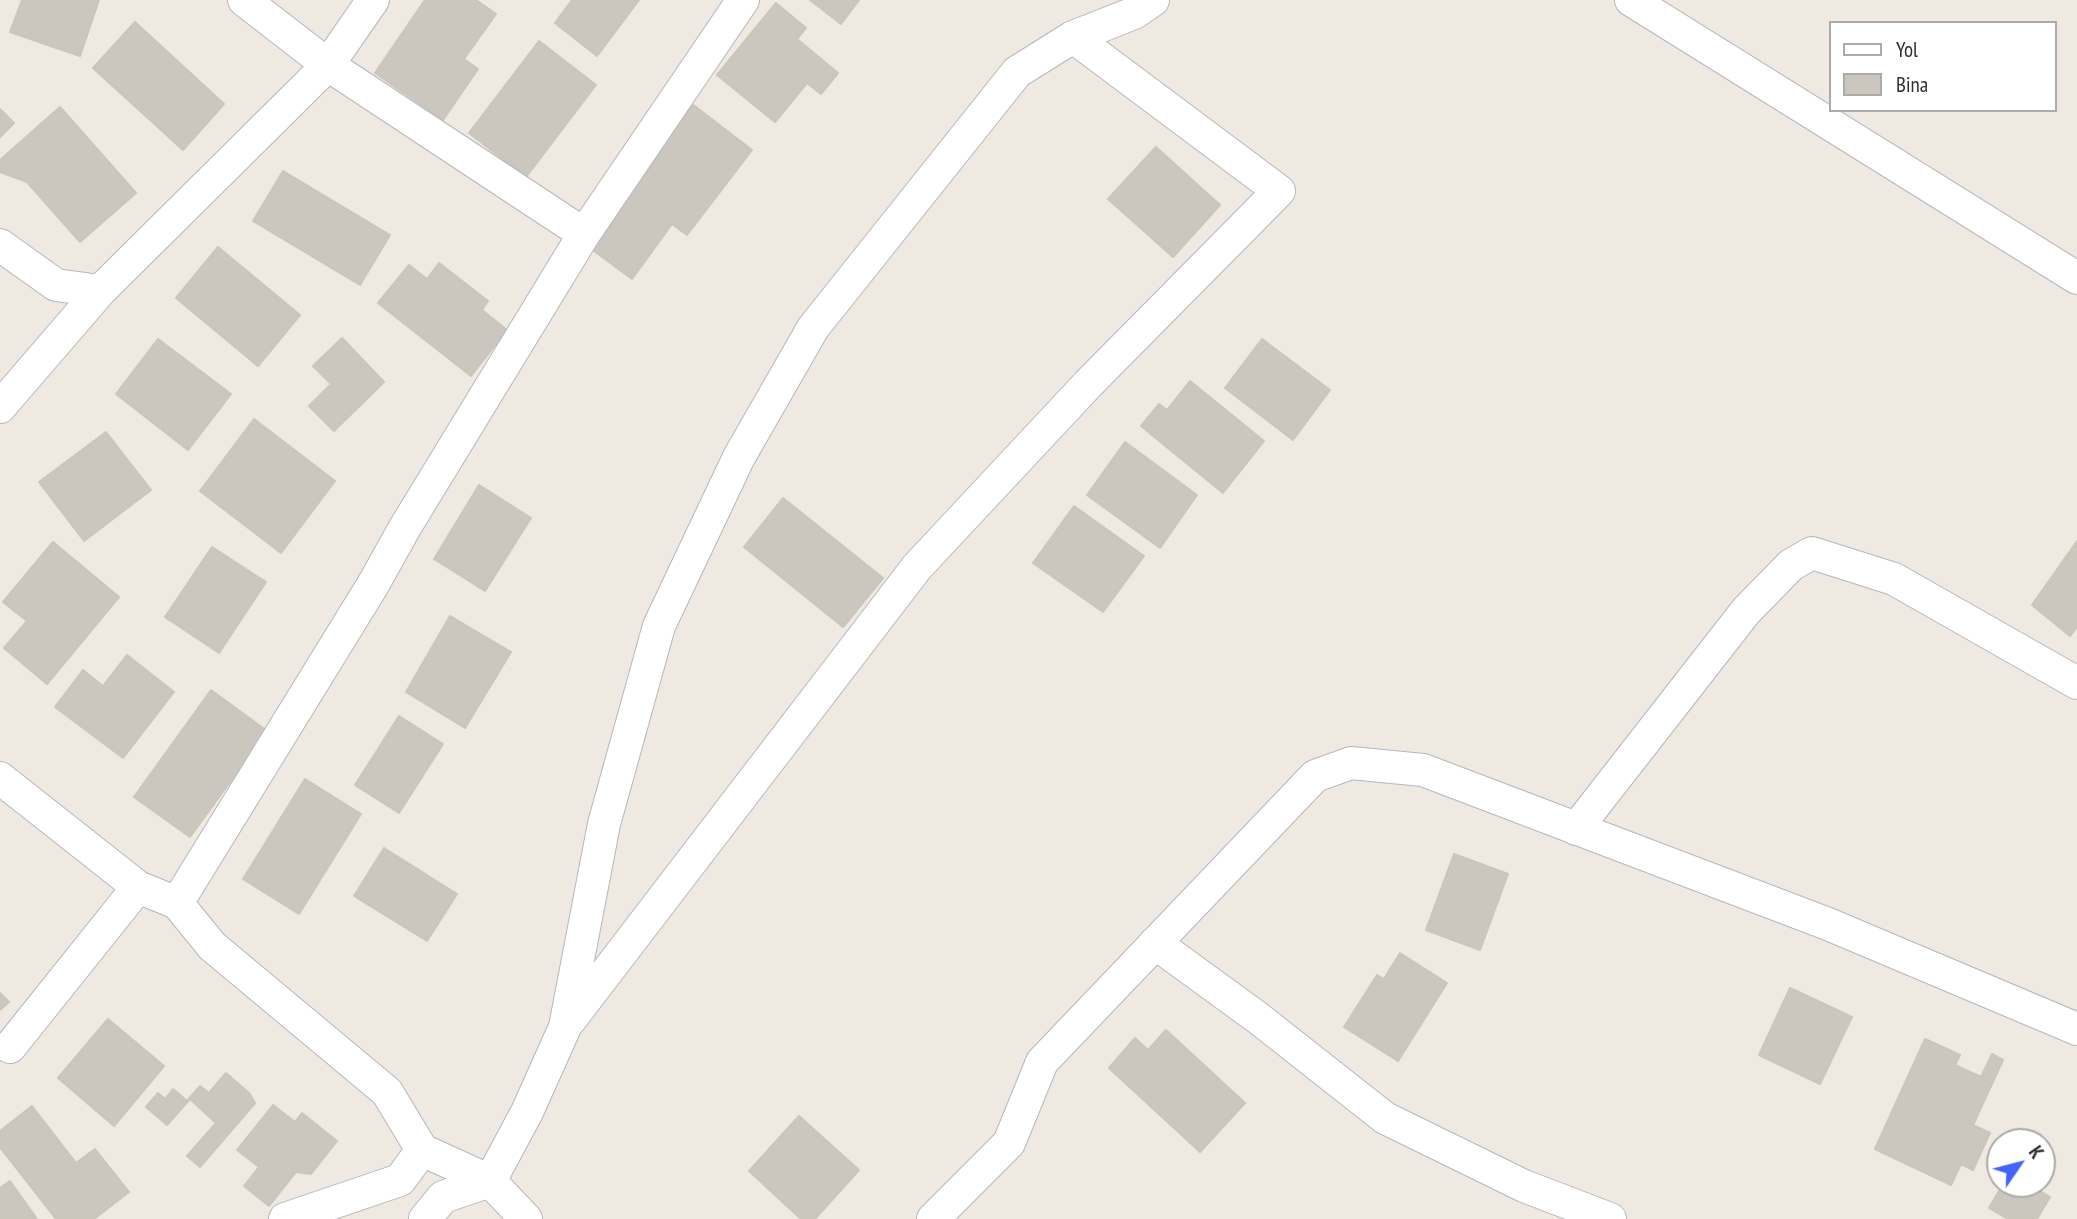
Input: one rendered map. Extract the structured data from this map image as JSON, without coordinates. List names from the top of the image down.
{
  "legend": ["Yol", "Bina"],
  "north": "top right"
}
